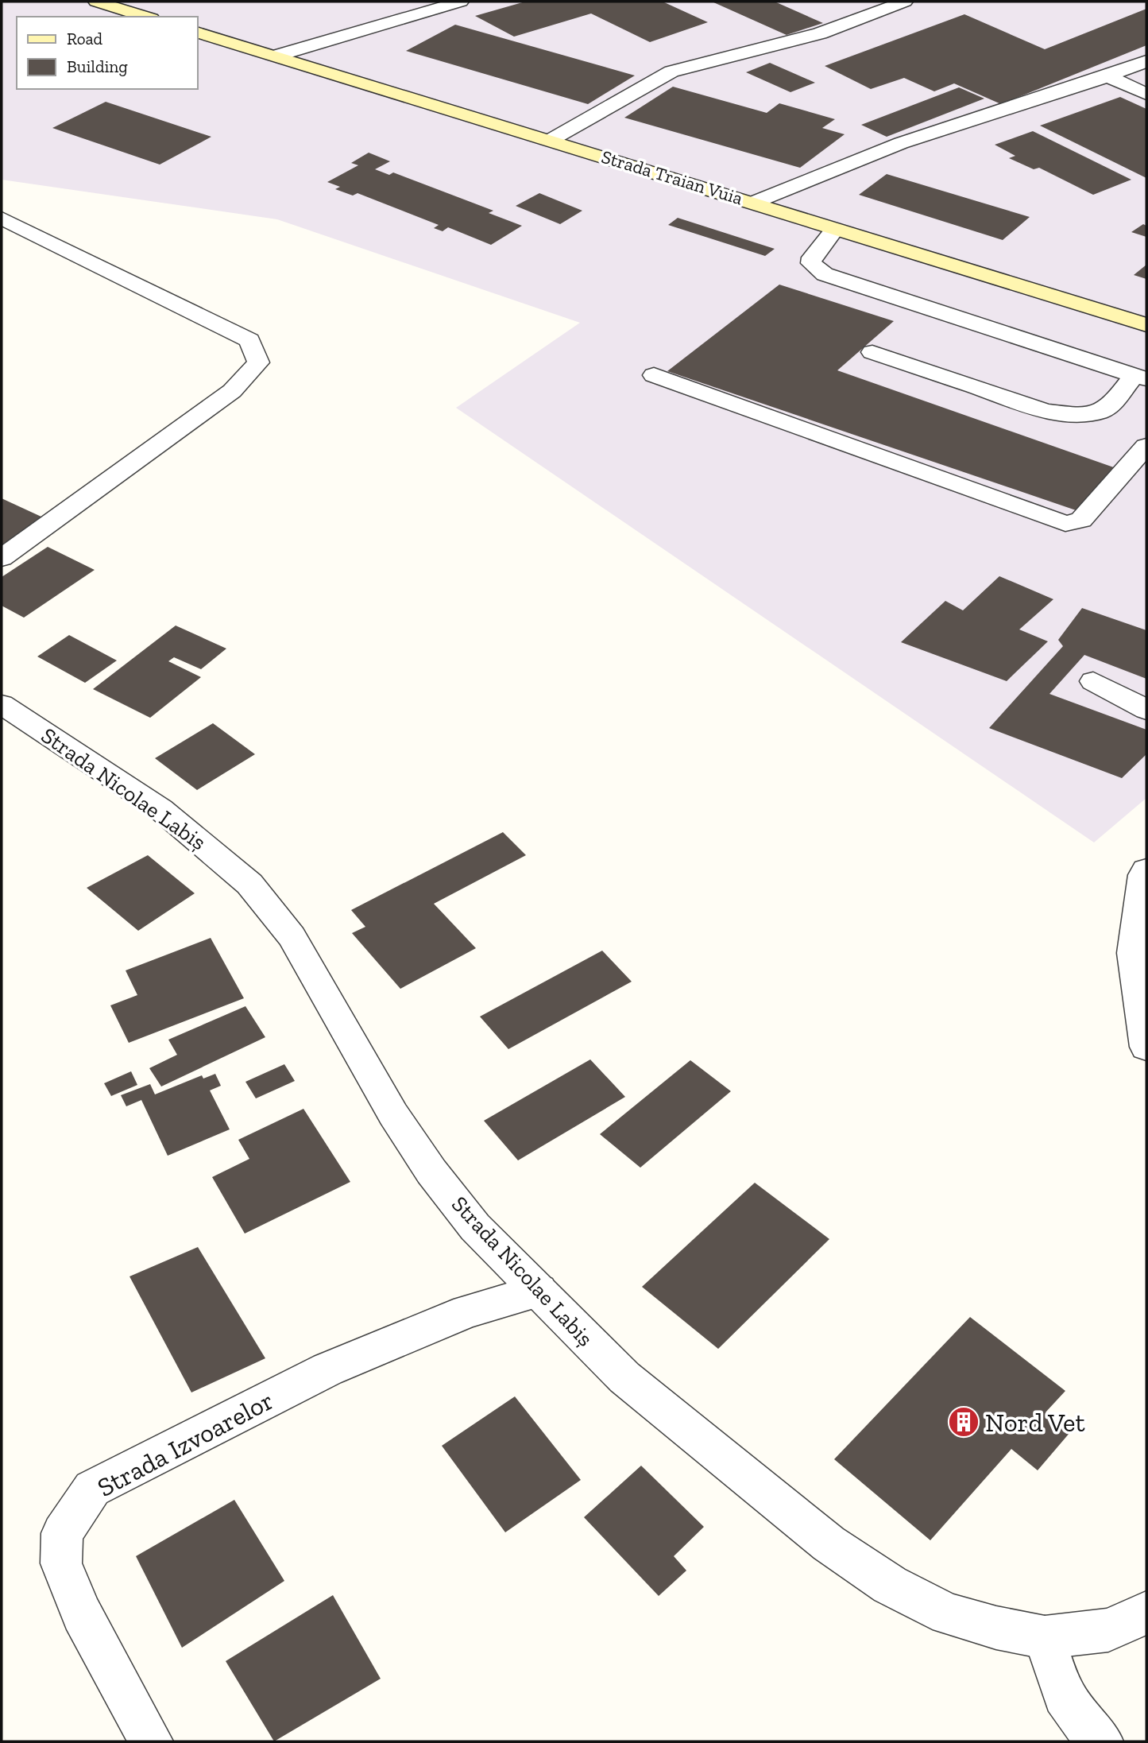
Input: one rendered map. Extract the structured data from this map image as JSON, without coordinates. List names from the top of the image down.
{
  "streets": {
    "main road": ["Strada Traian Vuia"],
    "street": ["Strada Nicolae Labiș", "Strada Izvoarelor"]
  },
  "crossings": [
    ["Strada Nicolae Labiș", "Strada Izvoarelor"]
  ],
  "places": {
    "building": ["Nord Vet"]
  },
  "legend": ["Road", "Building"]
}
